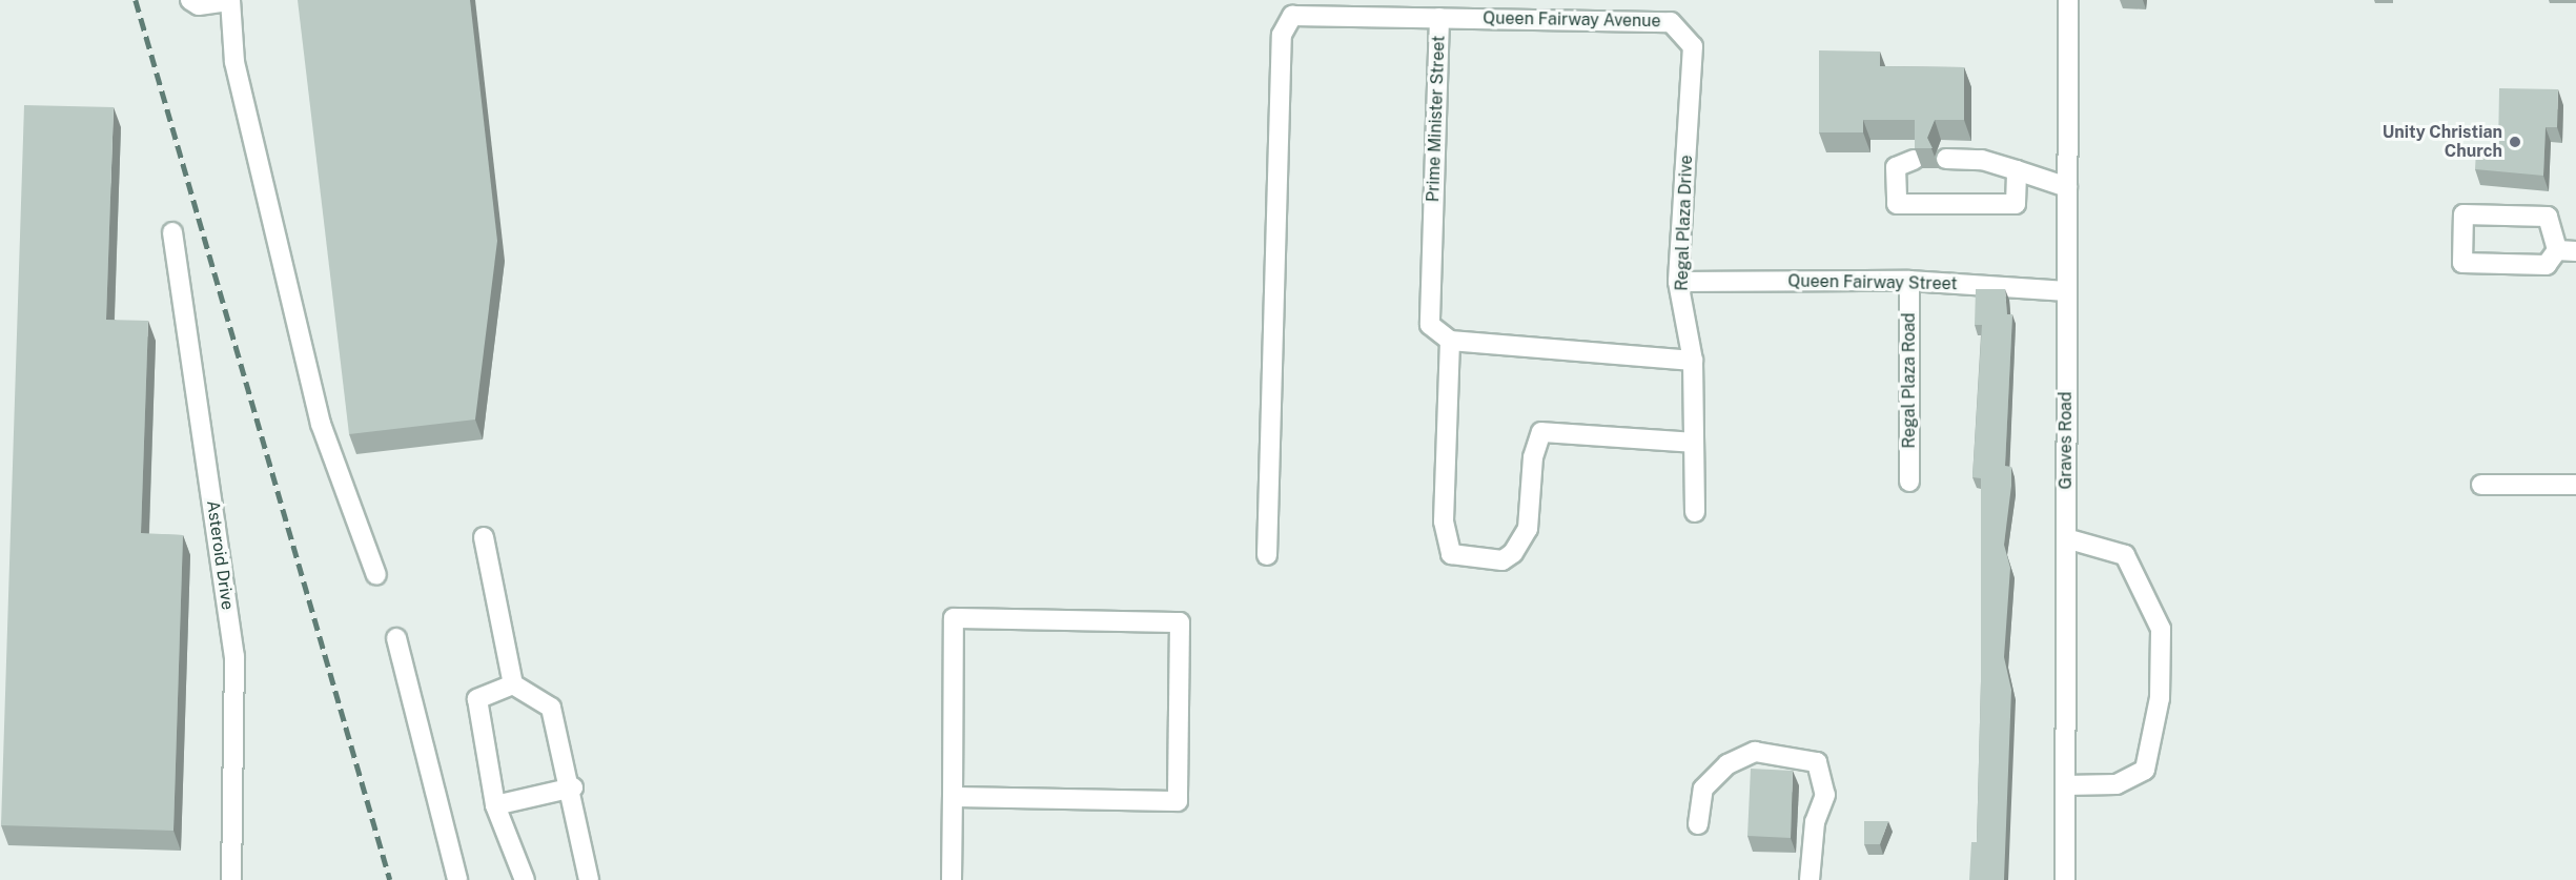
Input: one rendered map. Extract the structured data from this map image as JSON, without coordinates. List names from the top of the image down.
{
  "streets": {
    "street": [
      "Queen Fairway Avenue",
      "Prime Minister Street",
      "Regal Plaza Drive",
      "Queen Fairway Street",
      "Regal Plaza Road",
      "Graves Road",
      "Asteroid Drive"
    ]
  },
  "crossings": [
    ["Queen Fairway Avenue", "Prime Minister Street"],
    ["Queen Fairway Avenue", "Regal Plaza Drive"],
    ["Regal Plaza Drive", "Queen Fairway Street"],
    ["Queen Fairway Street", "Regal Plaza Road"],
    ["Queen Fairway Street", "Graves Road"]
  ],
  "places": ["Unity Christian Church"]
}
